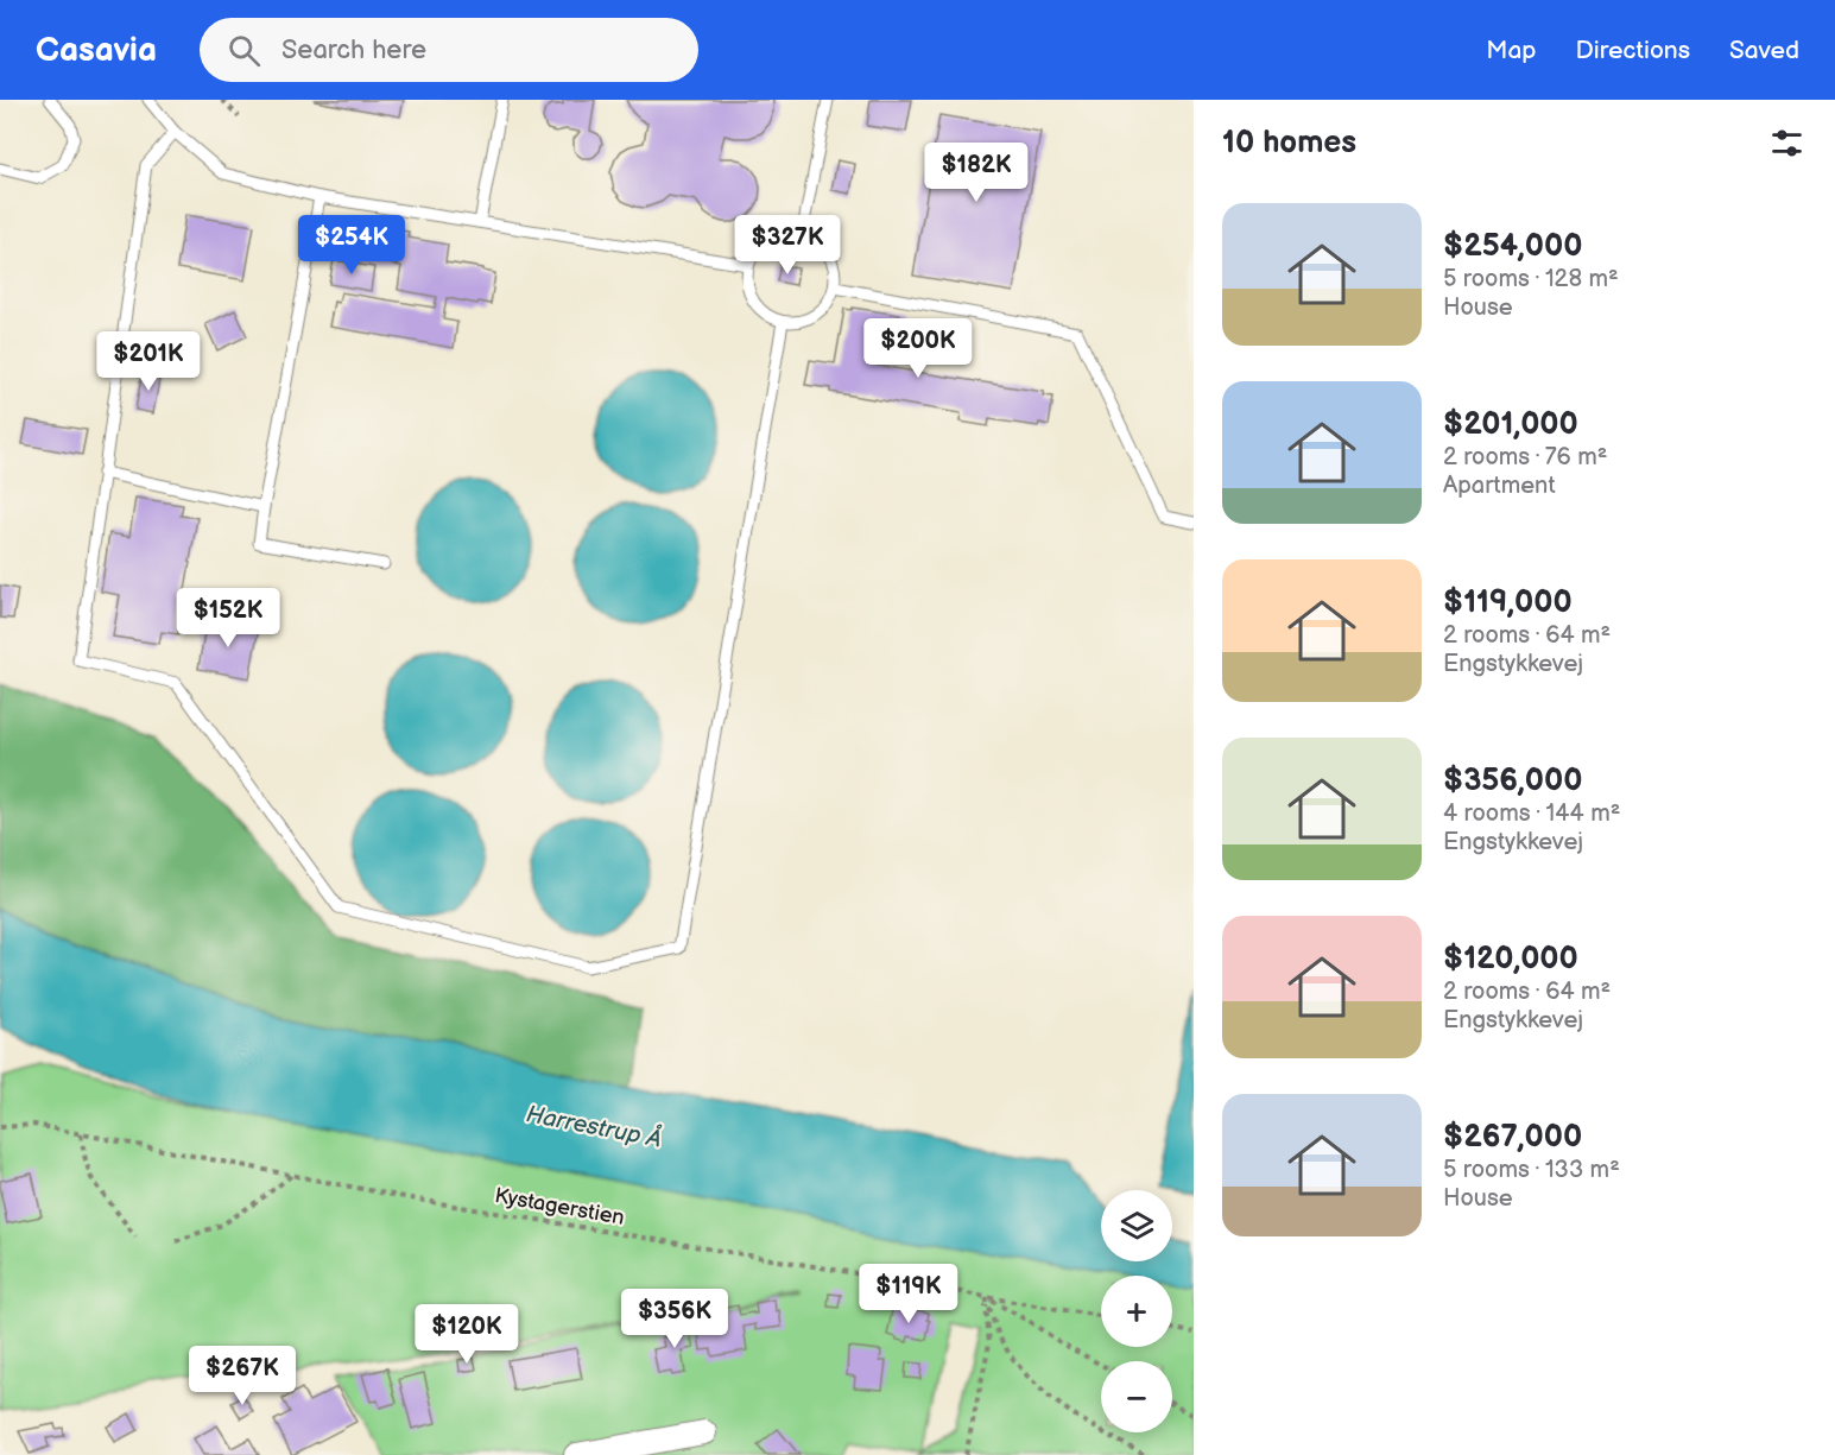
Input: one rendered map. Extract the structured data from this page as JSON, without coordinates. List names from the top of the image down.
{
  "streets": {
    "path": ["Kystagerstien"]
  },
  "water": ["Harrestrup Å"],
  "page": {
    "header": "Casavia",
    "search": "Search here",
    "nav": ["Map", "Directions", "Saved"],
    "heading": "10 homes",
    "price": [
      "$182K",
      "$254K",
      "$327K",
      "$200K",
      "$201K",
      "$152K",
      "$119K",
      "$356K",
      "$120K",
      "$267K"
    ],
    "list": [
      {
        "name": "$254,000",
        "note": "5 rooms · 128 m² · House"
      },
      {
        "name": "$201,000",
        "note": "2 rooms · 76 m² · Apartment"
      },
      {
        "name": "$119,000",
        "note": "2 rooms · 64 m² · Engstykkevej"
      },
      {
        "name": "$356,000",
        "note": "4 rooms · 144 m² · Engstykkevej"
      },
      {
        "name": "$120,000",
        "note": "2 rooms · 64 m² · Engstykkevej"
      },
      {
        "name": "$267,000",
        "note": "5 rooms · 133 m² · House"
      }
    ],
    "map_buttons": ["+", "−"]
  }
}
